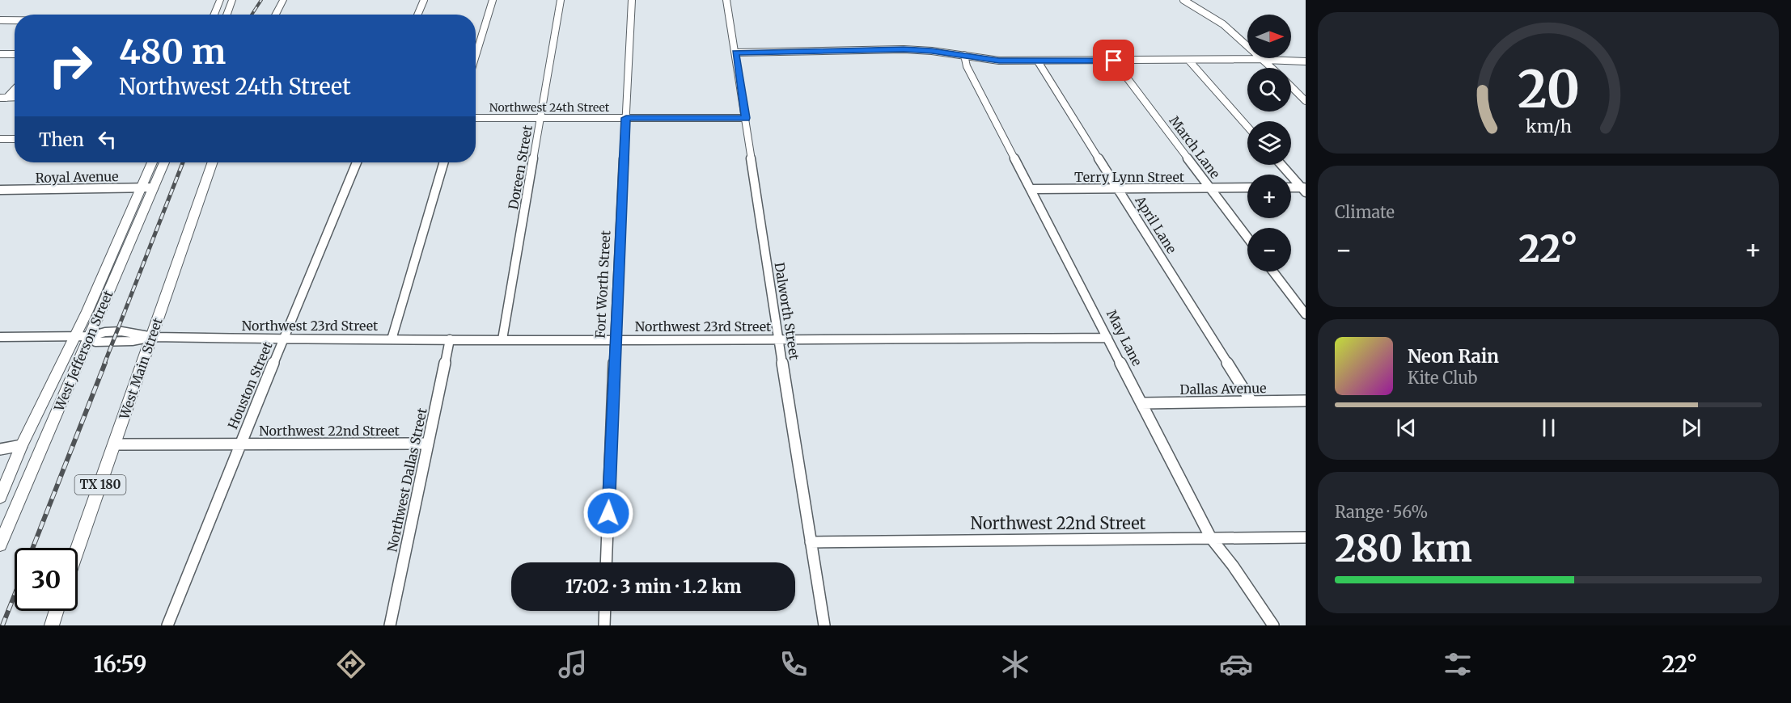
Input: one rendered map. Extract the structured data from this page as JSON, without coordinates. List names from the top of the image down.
{
  "streets": {
    "main road": ["West Jefferson Street", "West Main Street", "TX 180"],
    "street": [
      "Northwest 24th Street",
      "March Lane",
      "Doreen Street",
      "Royal Avenue",
      "Terry Lynn Street",
      "April Lane",
      "Fort Worth Street",
      "Dalworth Street",
      "Northwest 23rd Street",
      "May Lane",
      "Houston Street",
      "Dallas Avenue",
      "Northwest 22nd Street",
      "Northwest Dallas Street"
    ]
  },
  "crossings": [
    ["Northwest 24th Street", "Doreen Street"],
    ["Northwest 24th Street", "Fort Worth Street"],
    ["Northwest 24th Street", "Dalworth Street"],
    ["March Lane", "Terry Lynn Street"],
    ["Doreen Street", "Northwest 23rd Street"],
    ["Royal Avenue", "West Jefferson Street"],
    ["Terry Lynn Street", "April Lane"],
    ["Terry Lynn Street", "May Lane"],
    ["April Lane", "Dallas Avenue"],
    ["Fort Worth Street", "Northwest 23rd Street"],
    ["Dalworth Street", "Northwest 23rd Street"],
    ["Dalworth Street", "Northwest 22nd Street"],
    ["Northwest 23rd Street", "May Lane"],
    ["Northwest 23rd Street", "West Jefferson Street"],
    ["Northwest 23rd Street", "West Main Street"],
    ["Northwest 23rd Street", "Houston Street"],
    ["Northwest 23rd Street", "Northwest Dallas Street"],
    ["May Lane", "Dallas Avenue"],
    ["May Lane", "Northwest 22nd Street"],
    ["West Main Street", "Northwest 22nd Street"],
    ["Houston Street", "Northwest 22nd Street"],
    ["Northwest 22nd Street", "Northwest Dallas Street"]
  ],
  "north": "right",
  "page": {
    "map_buttons": ["+", "−"],
    "turn": ["480 m", "Northwest 24th Street"],
    "then": "Then",
    "tile": [
      "Climate",
      ["Range · 56%", "280 km"]
    ],
    "heat": ["−", "22°", "+"],
    "song": ["Neon Rain", "Kite Club"],
    "limit": "30",
    "trip": "17:02 · 3 min · 1.2 km",
    "tabs": ["16:59", "22°"],
    "gauge": ["20", "km/h"]
  }
}
